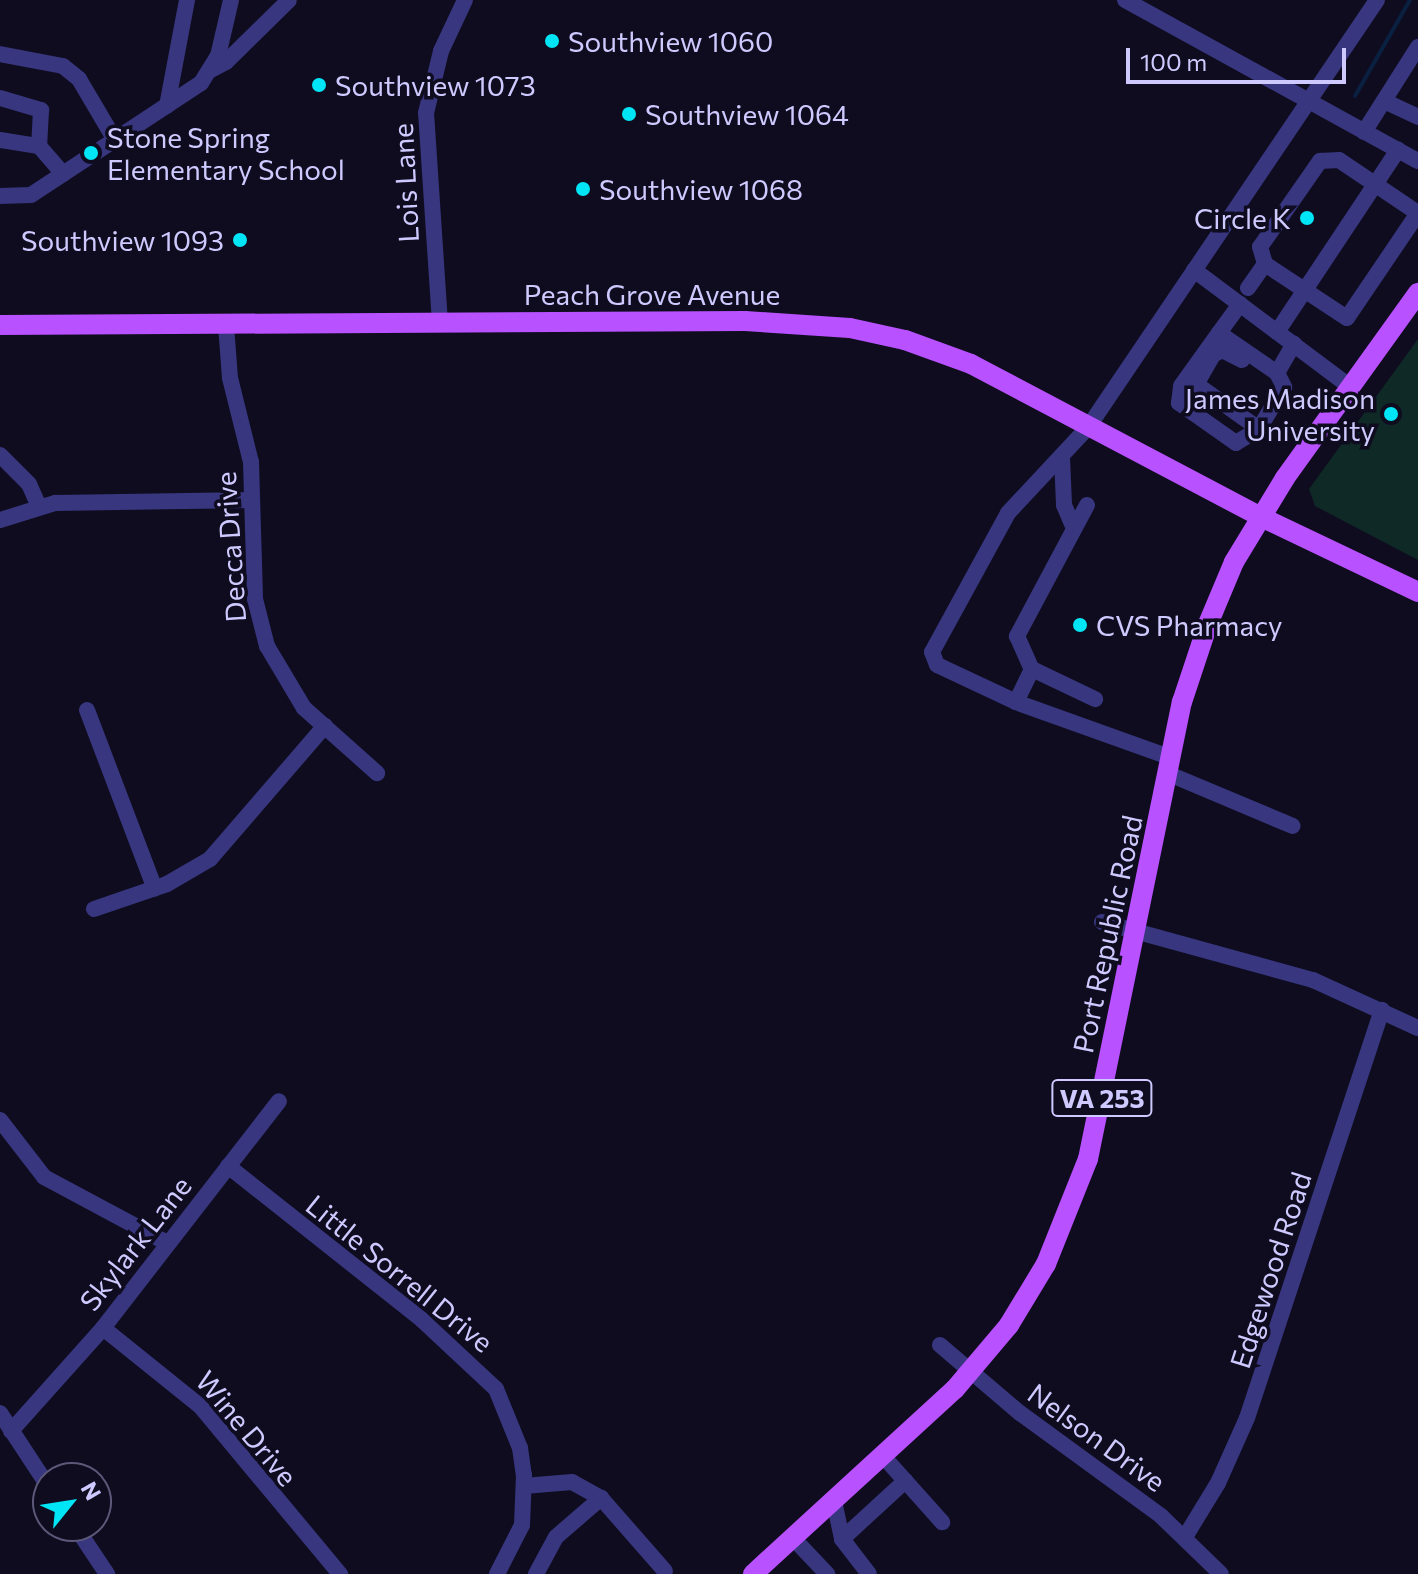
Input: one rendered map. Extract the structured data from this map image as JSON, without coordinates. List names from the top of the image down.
{
  "streets": {
    "main road": ["Peach Grove Avenue", "Port Republic Road", "VA 253"],
    "street": [
      "Lois Lane",
      "Decca Drive",
      "Skylark Lane",
      "Edgewood Road",
      "Little Sorrell Drive",
      "Wine Drive",
      "Nelson Drive"
    ]
  },
  "crossings": [
    ["Lois Lane", "Peach Grove Avenue"],
    ["Peach Grove Avenue", "Decca Drive"],
    ["Peach Grove Avenue", "Port Republic Road"],
    ["Port Republic Road", "Nelson Drive"],
    ["Skylark Lane", "Little Sorrell Drive"],
    ["Skylark Lane", "Wine Drive"],
    ["Edgewood Road", "Nelson Drive"]
  ],
  "places": [
    "Southview 1060",
    "Southview 1073",
    "Southview 1064",
    "Stone Spring Elementary School",
    "Southview 1068",
    "Circle K",
    "Southview 1093",
    "James Madison University",
    "CVS Pharmacy"
  ],
  "scale_bar": "100 m",
  "north": "top right"
}
